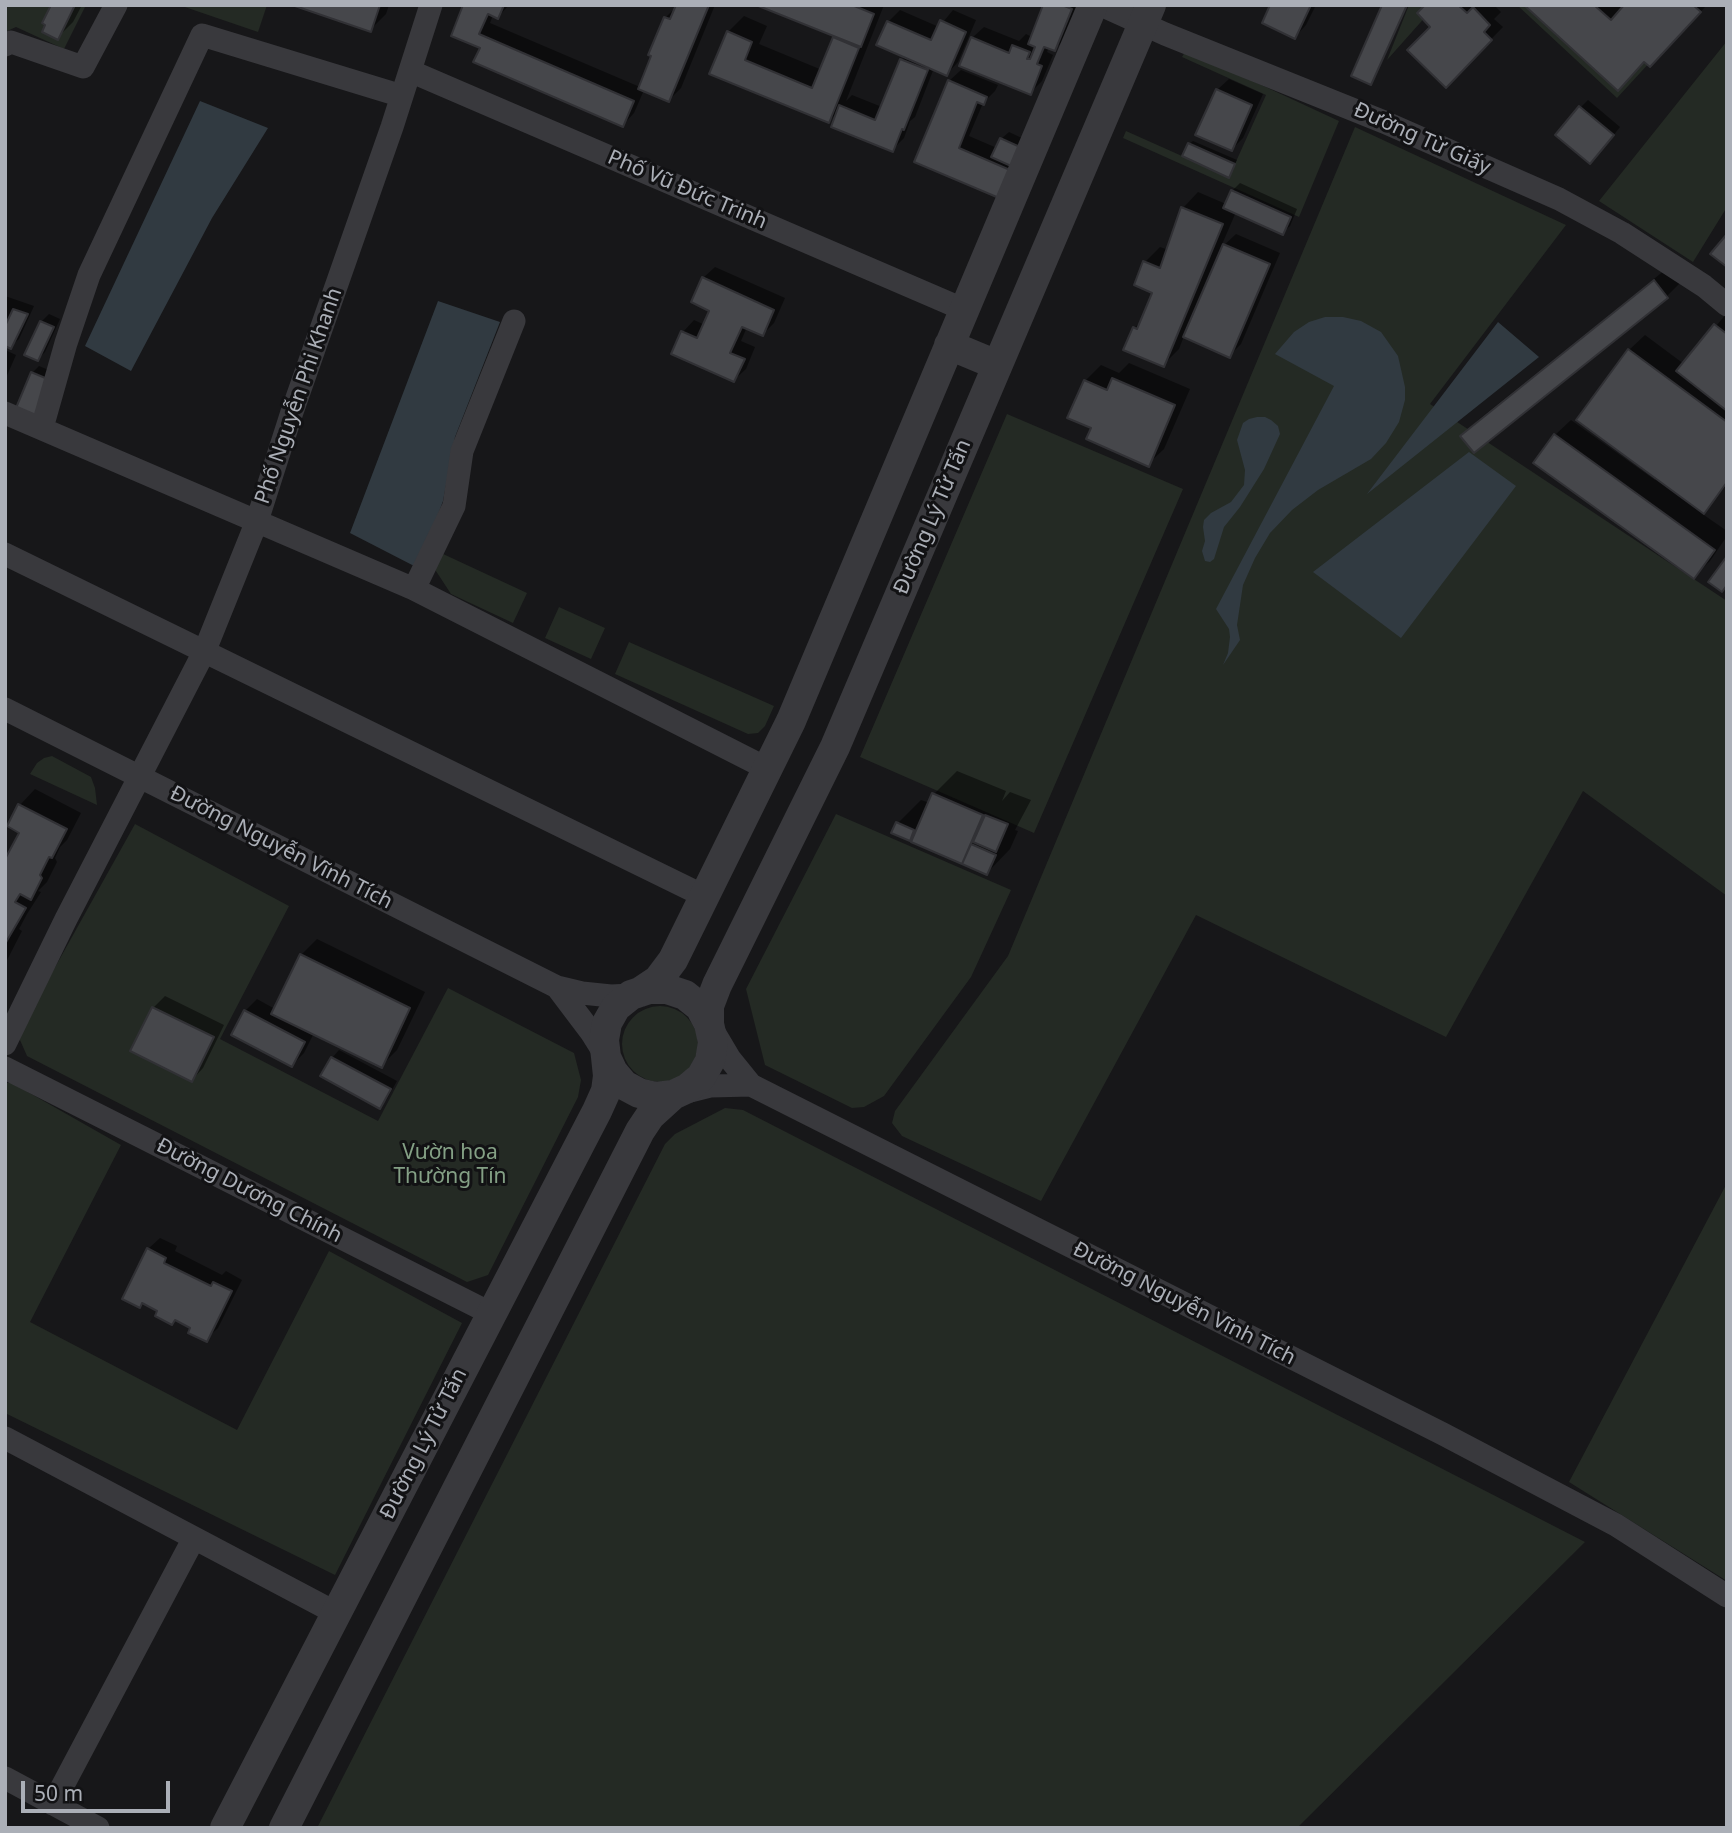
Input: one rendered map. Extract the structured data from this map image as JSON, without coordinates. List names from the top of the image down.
{
  "streets": {
    "street": [
      "Đường Từ Giấy",
      "Phố Vũ Đức Trinh",
      "Phố Nguyễn Phi Khanh",
      "Đường Lý Tử Tấn",
      "Đường Nguyễn Vĩnh Tích",
      "Đường Dương Chính"
    ]
  },
  "crossings": [
    ["Đường Từ Giấy", "Đường Lý Tử Tấn"],
    ["Phố Vũ Đức Trinh", "Phố Nguyễn Phi Khanh"],
    ["Phố Nguyễn Phi Khanh", "Đường Nguyễn Vĩnh Tích"],
    ["Đường Lý Tử Tấn", "Đường Dương Chính"]
  ],
  "parks": ["Vườn hoa Thường Tín"],
  "scale_bar": "50 m"
}
